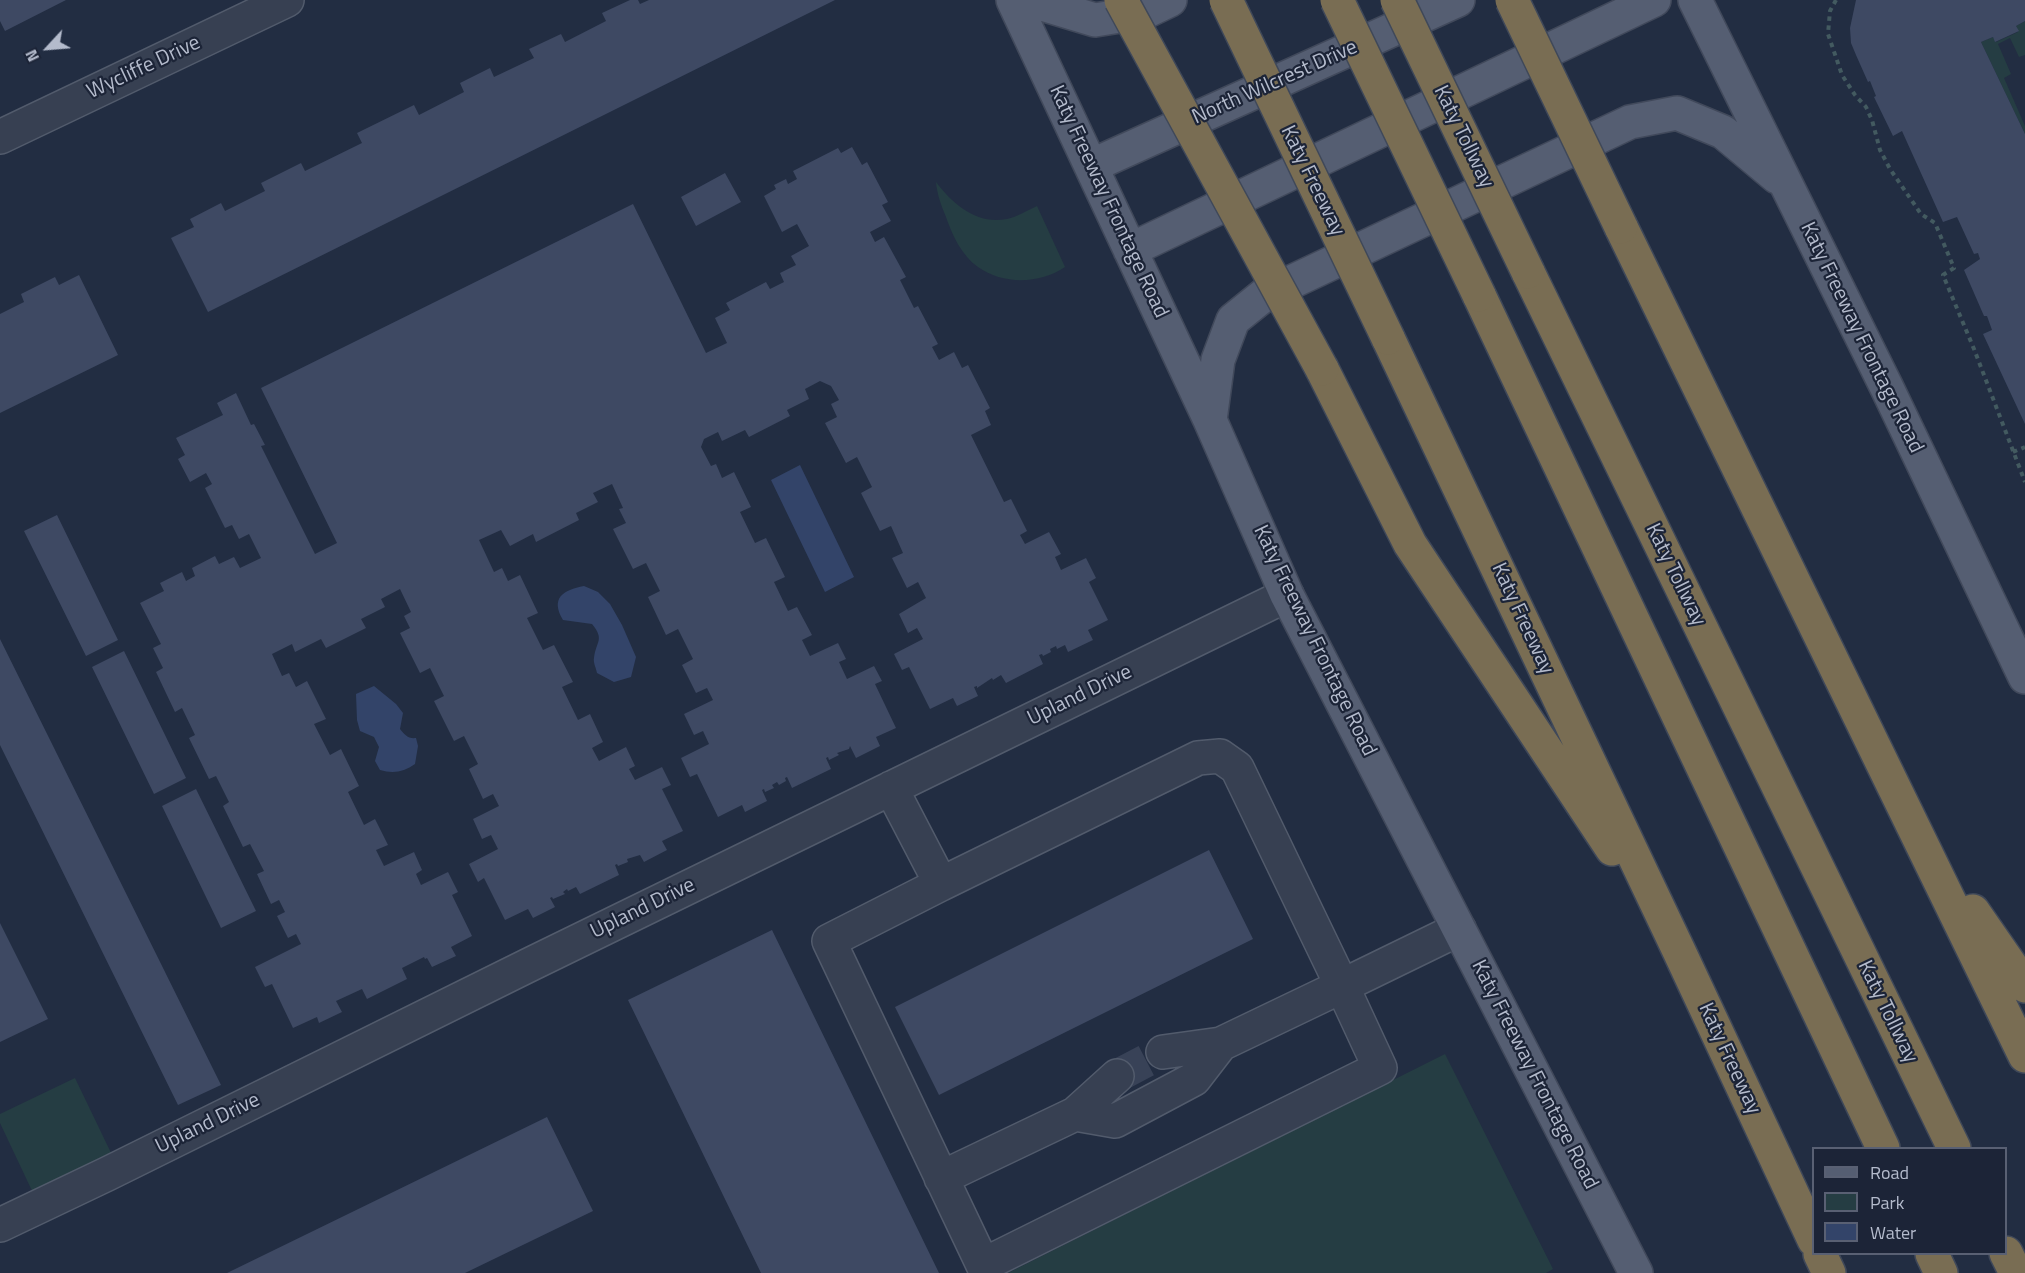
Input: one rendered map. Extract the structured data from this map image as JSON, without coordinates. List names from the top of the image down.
{
  "streets": {
    "highway": ["Katy Tollway", "Katy Freeway"],
    "main road": ["North Wilcrest Drive", "Katy Freeway Frontage Road"],
    "street": ["Wycliffe Drive", "Upland Drive"]
  },
  "crossings": [
    ["North Wilcrest Drive", "Katy Freeway Frontage Road"],
    ["Katy Freeway Frontage Road", "Upland Drive"]
  ],
  "legend": ["Road", "Park", "Water"],
  "north": "bottom left"
}
